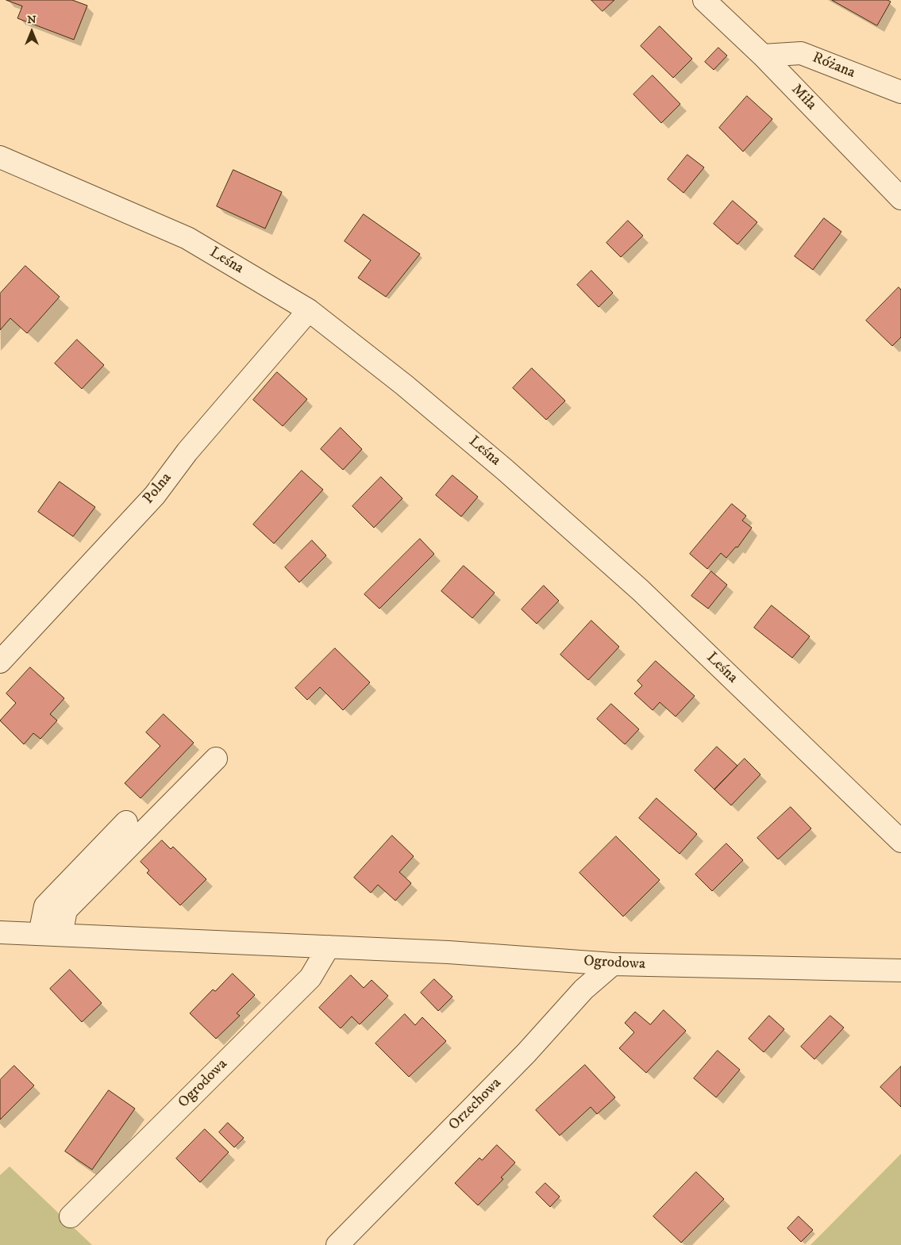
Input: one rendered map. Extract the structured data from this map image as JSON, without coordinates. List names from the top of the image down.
{
  "streets": {
    "street": [
      "Różana",
      "Miła",
      "Leśna",
      "Polna",
      "Ogrodowa",
      "Orzechowa"
    ]
  },
  "crossings": [
    ["Różana", "Miła"],
    ["Leśna", "Polna"],
    ["Ogrodowa", "Orzechowa"]
  ],
  "north": "top"
}
